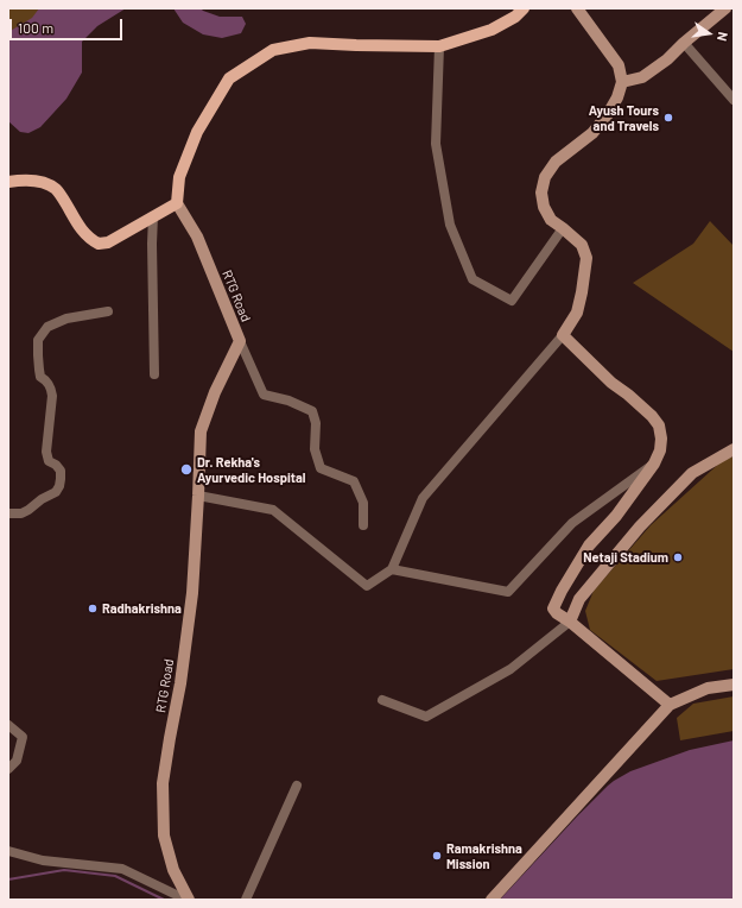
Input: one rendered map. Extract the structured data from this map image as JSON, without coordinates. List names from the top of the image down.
{
  "streets": {
    "street": ["RTG Road"]
  },
  "places": [
    "Ayush Tours and Travels",
    "Dr. Rekha's Ayurvedic Hospital",
    "Netaji Stadium",
    "Radhakrishna",
    "Ramakrishna Mission"
  ],
  "scale_bar": "100 m",
  "north": "right"
}
